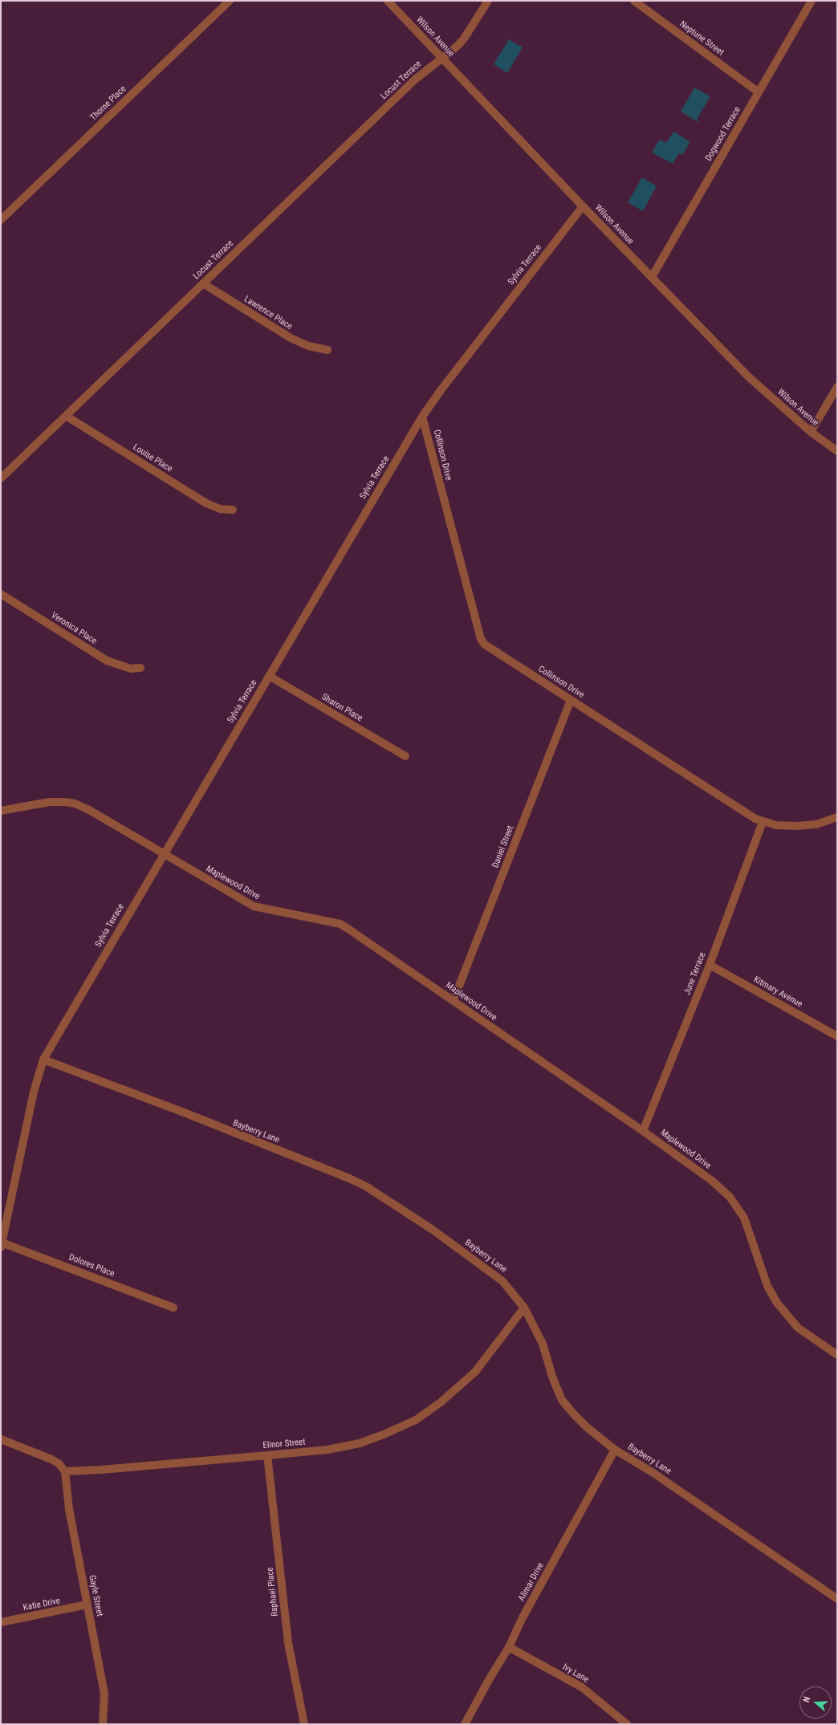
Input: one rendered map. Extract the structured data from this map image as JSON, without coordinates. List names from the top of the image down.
{
  "streets": {
    "street": [
      "Wilson Avenue",
      "Neptune Street",
      "Locust Terrace",
      "Thorne Place",
      "Dogwood Terrace",
      "Sylvia Terrace",
      "Lawrence Place",
      "Collinson Drive",
      "Louise Place",
      "Veronica Place",
      "Sharon Place",
      "Daniel Street",
      "Maplewood Drive",
      "June Terrace",
      "Kitmary Avenue",
      "Bayberry Lane",
      "Dolores Place",
      "Elinor Street",
      "Alimar Drive",
      "Raphael Place",
      "Gayle Street",
      "Katie Drive",
      "Ivy Lane"
    ]
  },
  "crossings": [
    ["Wilson Avenue", "Locust Terrace"],
    ["Wilson Avenue", "Dogwood Terrace"],
    ["Wilson Avenue", "Sylvia Terrace"],
    ["Neptune Street", "Dogwood Terrace"],
    ["Locust Terrace", "Lawrence Place"],
    ["Locust Terrace", "Louise Place"],
    ["Sylvia Terrace", "Collinson Drive"],
    ["Sylvia Terrace", "Sharon Place"],
    ["Sylvia Terrace", "Maplewood Drive"],
    ["Sylvia Terrace", "Bayberry Lane"],
    ["Sylvia Terrace", "Dolores Place"],
    ["Collinson Drive", "Daniel Street"],
    ["Collinson Drive", "June Terrace"],
    ["Daniel Street", "Maplewood Drive"],
    ["Maplewood Drive", "June Terrace"],
    ["June Terrace", "Kitmary Avenue"],
    ["Bayberry Lane", "Elinor Street"],
    ["Bayberry Lane", "Alimar Drive"],
    ["Elinor Street", "Raphael Place"],
    ["Elinor Street", "Gayle Street"],
    ["Alimar Drive", "Ivy Lane"],
    ["Gayle Street", "Katie Drive"]
  ],
  "north": "left"
}
